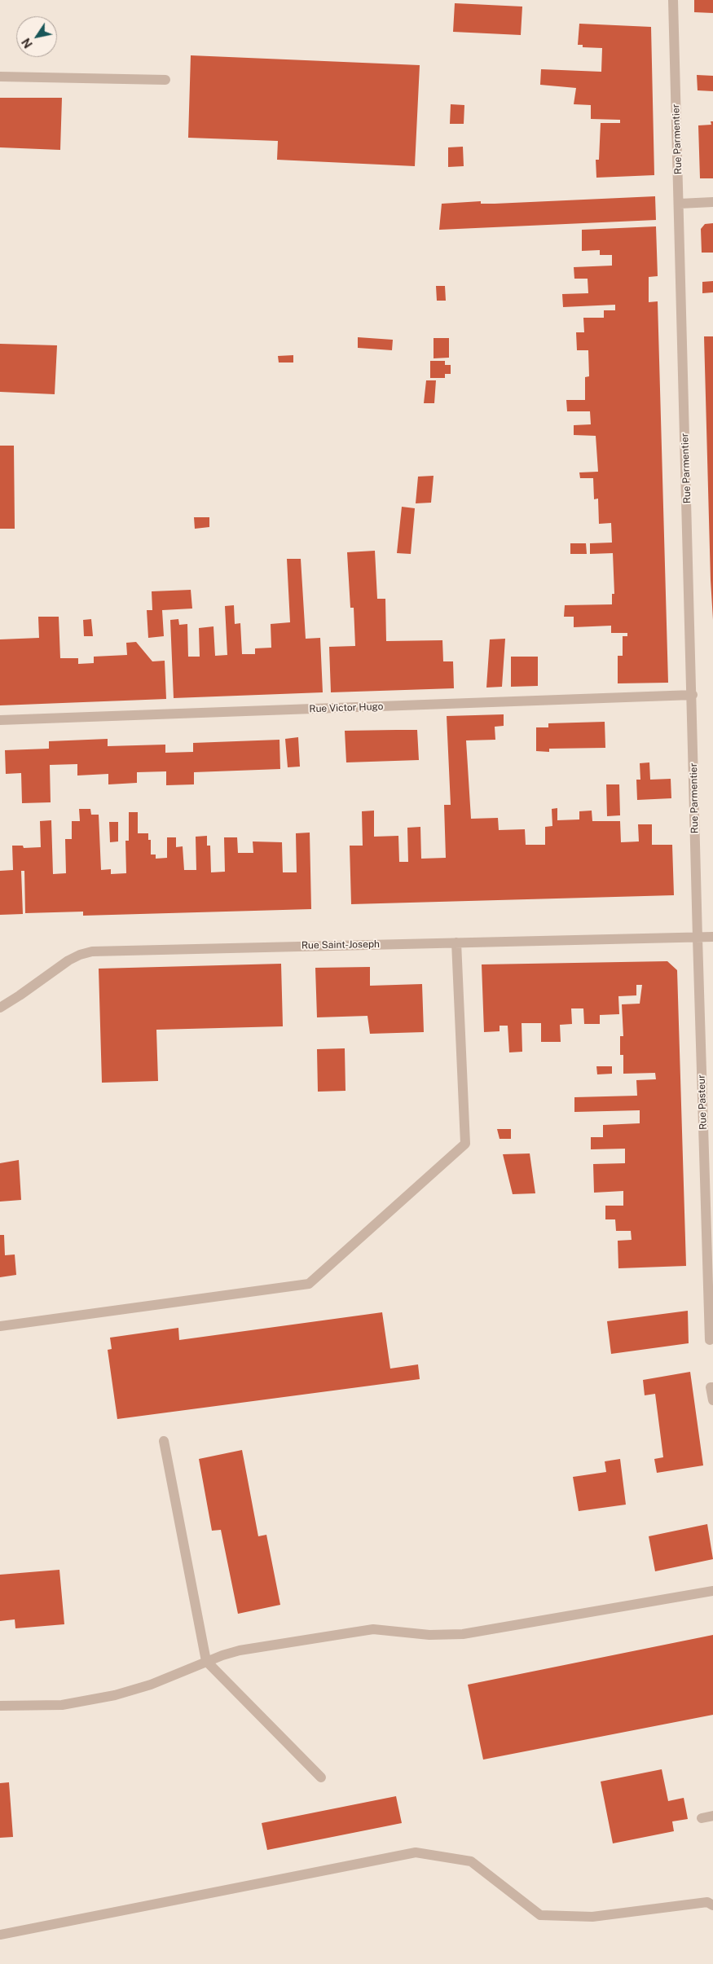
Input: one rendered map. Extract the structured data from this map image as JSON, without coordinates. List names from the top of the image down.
{
  "streets": {
    "street": [
      "Rue Parmentier",
      "Rue Victor Hugo",
      "Rue Saint-Joseph",
      "Rue Pasteur"
    ]
  },
  "crossings": [
    ["Rue Parmentier", "Rue Victor Hugo"],
    ["Rue Parmentier", "Rue Saint-Joseph"],
    ["Rue Parmentier", "Rue Pasteur"],
    ["Rue Saint-Joseph", "Rue Pasteur"]
  ],
  "north": "bottom left"
}
